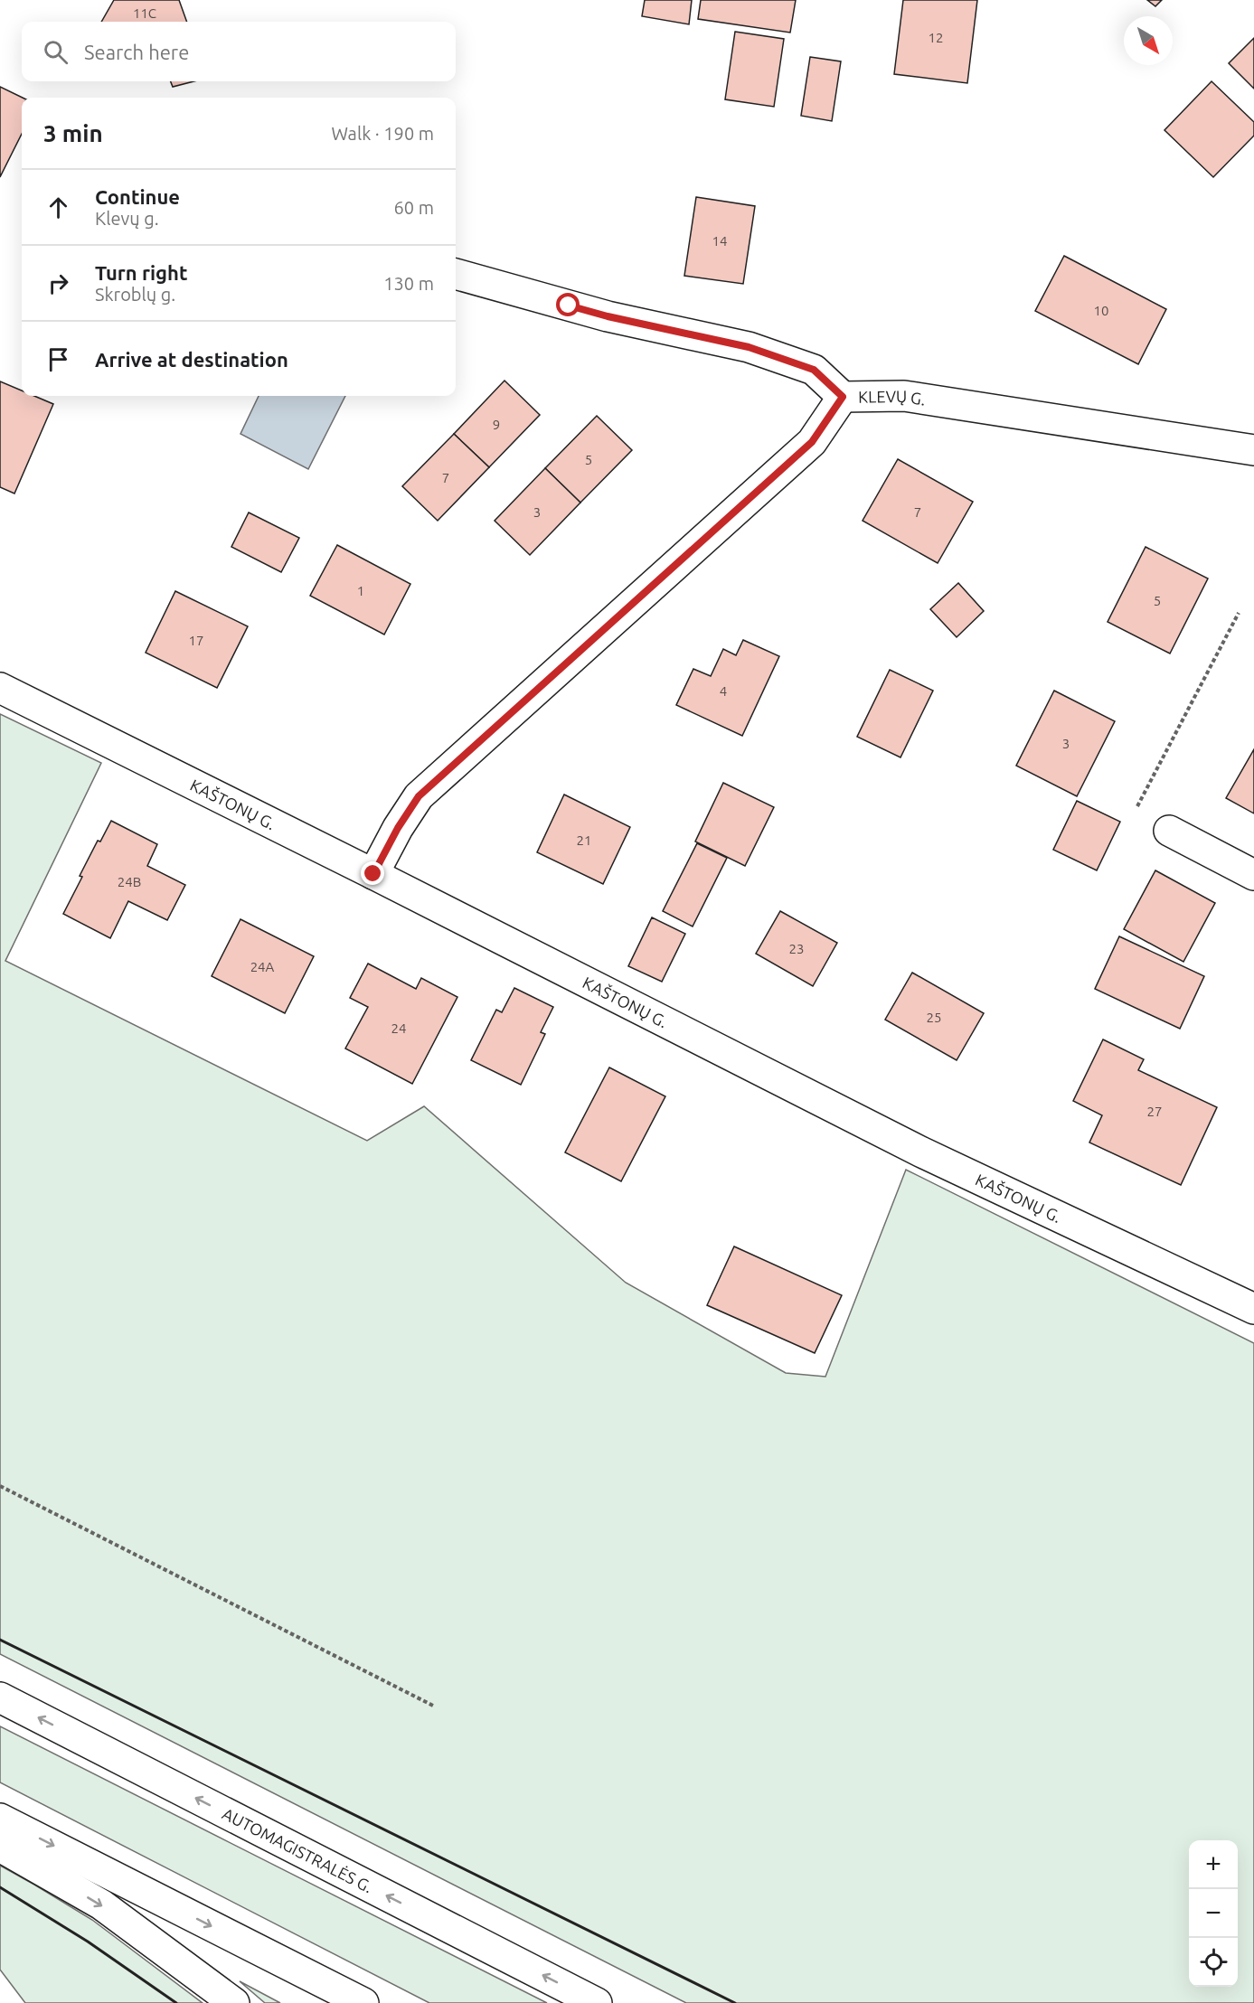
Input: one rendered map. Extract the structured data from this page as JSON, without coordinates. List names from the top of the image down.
{
  "streets": {
    "main road": ["KLEVŲ G.", "KAŠTONŲ G.", "AUTOMAGISTRALĖS G."]
  },
  "house_numbers": [
    "11C",
    "12",
    "14",
    "10",
    "9",
    "5",
    "7",
    "3",
    "7",
    "1",
    "5",
    "17",
    "4",
    "3",
    "21",
    "24B",
    "23",
    "24A",
    "25",
    "24",
    "27"
  ],
  "north": "bottom right",
  "page": {
    "search": "Search here",
    "heading": ["3 min", "Walk · 190 m"],
    "list": [
      ["Continue", "Klevų g.", "60 m"],
      ["Turn right", "Skroblų g.", "130 m"],
      "Arrive at destination"
    ],
    "map_buttons": ["+", "−"]
  }
}
